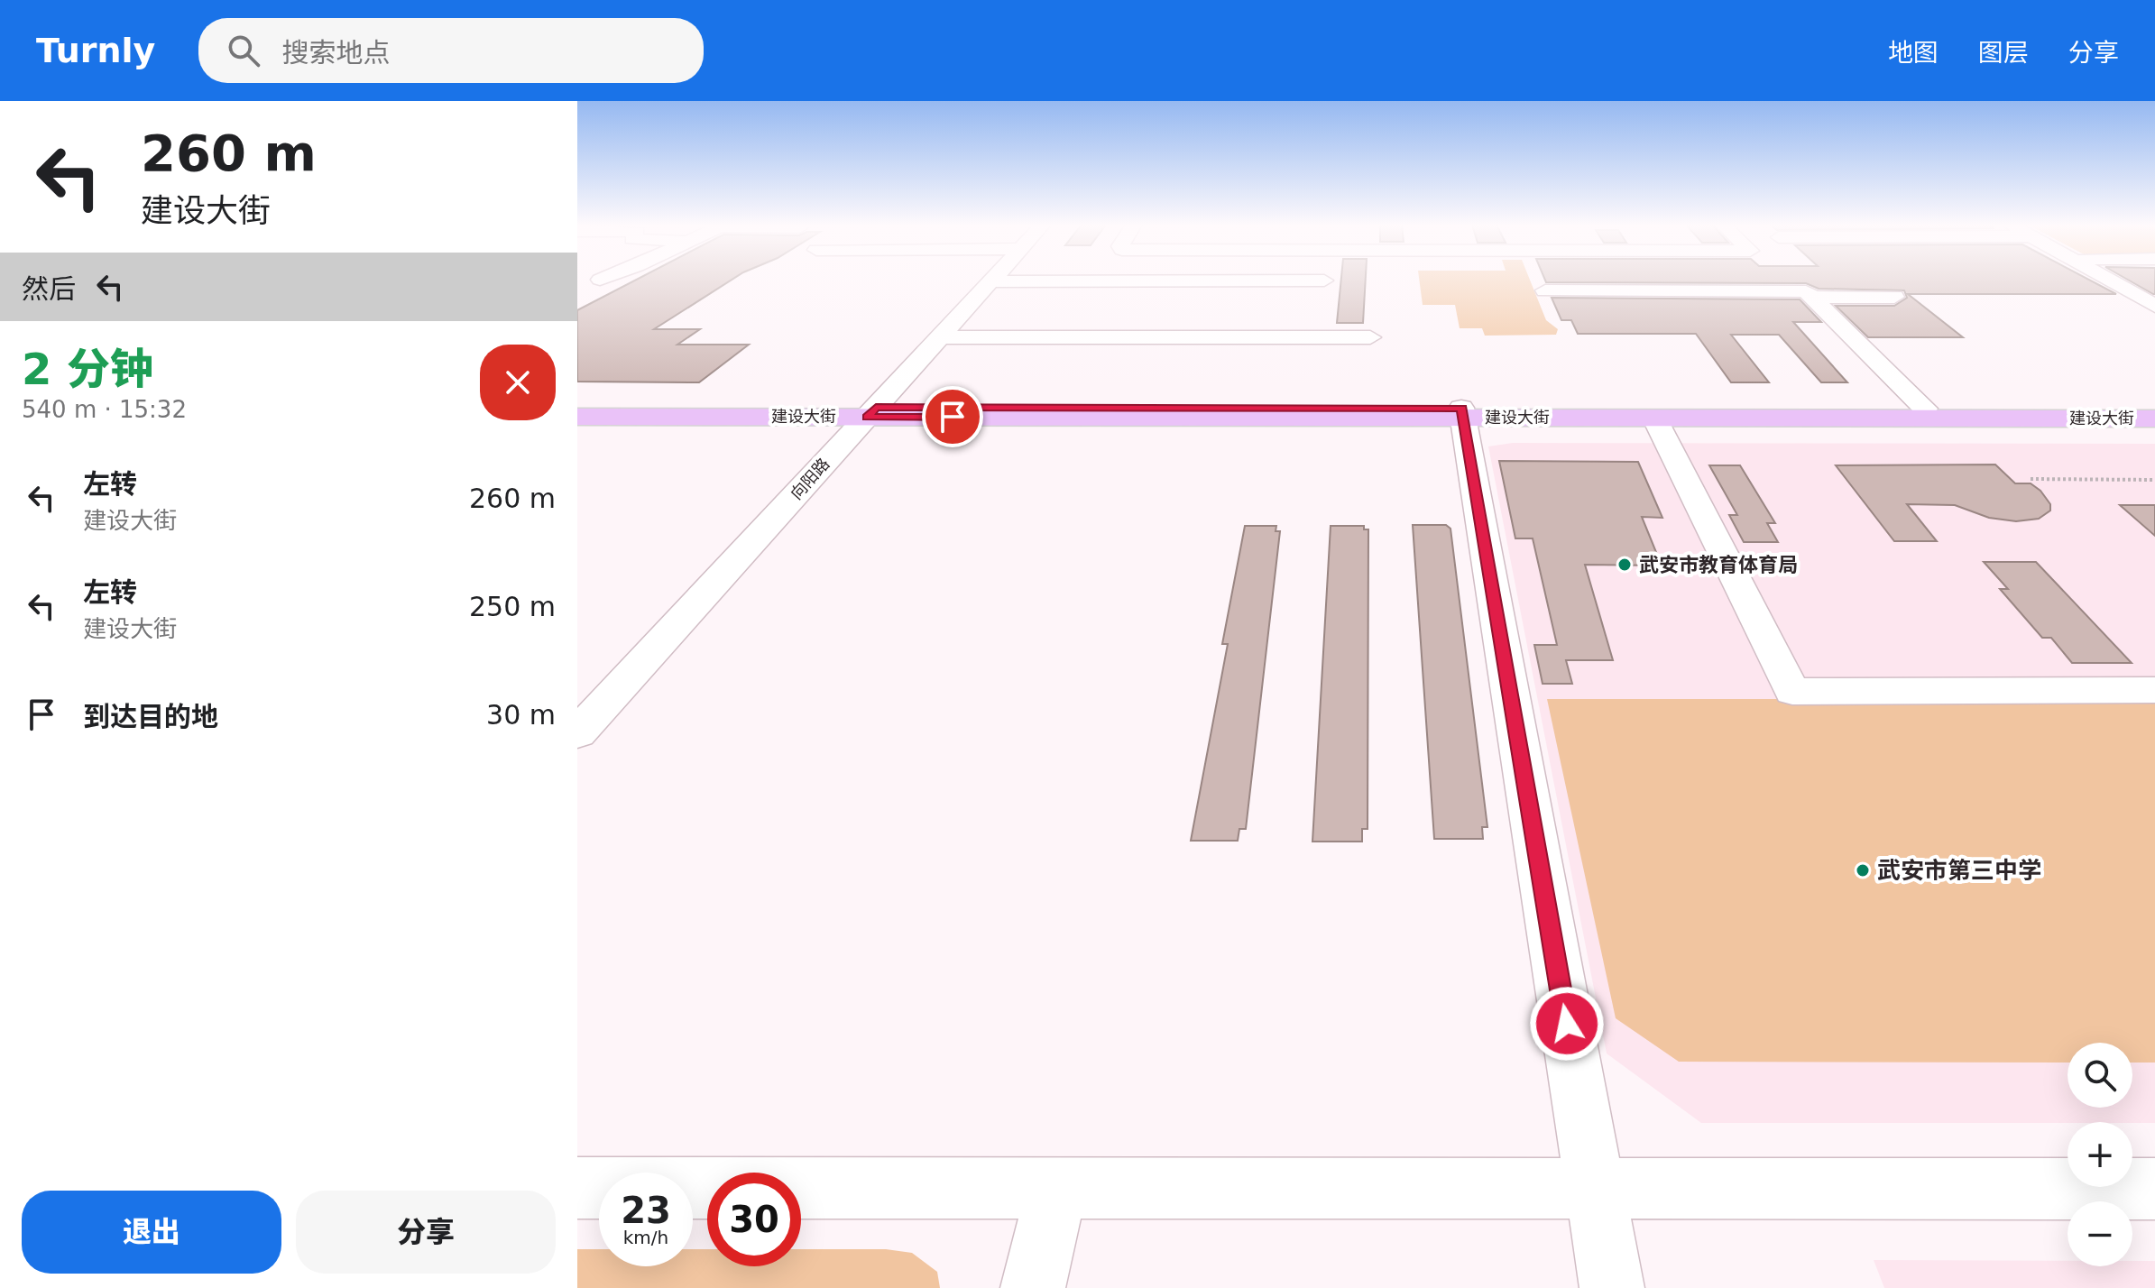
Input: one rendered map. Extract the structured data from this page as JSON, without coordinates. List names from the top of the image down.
{
  "streets": {
    "main road": ["建设大街"],
    "street": ["向阳路"]
  },
  "crossings": [
    ["建设大街", "向阳路"]
  ],
  "places": ["武安市教育体育局", "武安市第三中学"],
  "page": {
    "header": "Turnly",
    "search": "搜索地点",
    "nav": ["地图", "图层", "分享"],
    "turn": ["260 m", "建设大街"],
    "then": "然后",
    "heading": ["2 分钟", "540 m · 15:32"],
    "list": [
      {
        "name": "左转",
        "note": "建设大街",
        "value": "260 m"
      },
      {
        "name": "左转",
        "note": "建设大街",
        "value": "250 m"
      },
      {
        "name": "到达目的地",
        "value": "30 m"
      }
    ],
    "map_buttons": ["+", "−"],
    "speed": "23 km/h",
    "limit": "30",
    "buttons": ["退出", "分享"]
  }
}
